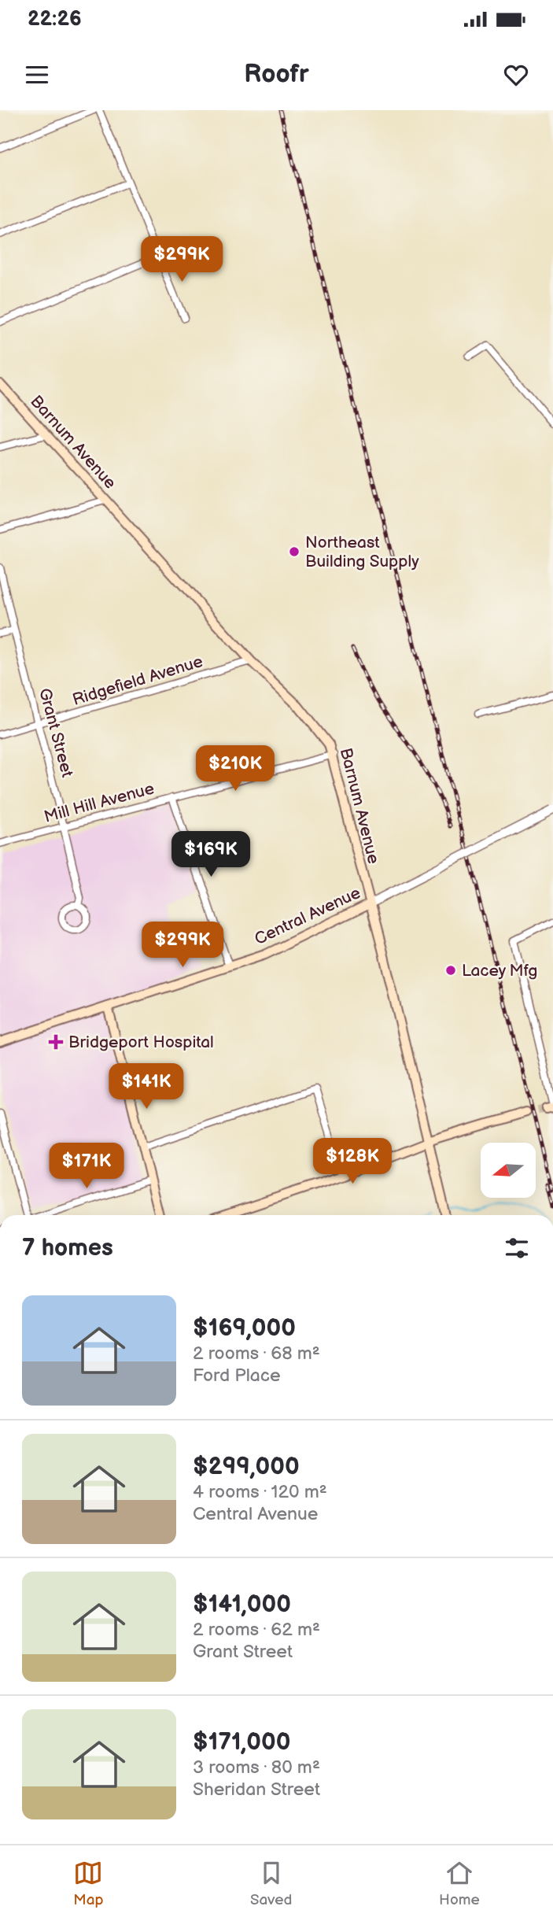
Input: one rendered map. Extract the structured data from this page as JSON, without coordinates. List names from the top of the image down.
{
  "streets": {
    "main road": ["Barnum Avenue", "Central Avenue"],
    "street": ["Ridgefield Avenue", "Grant Street", "Mill Hill Avenue"]
  },
  "crossings": [
    ["Barnum Avenue", "Ridgefield Avenue"],
    ["Barnum Avenue", "Mill Hill Avenue"],
    ["Barnum Avenue", "Central Avenue"],
    ["Ridgefield Avenue", "Grant Street"],
    ["Grant Street", "Mill Hill Avenue"]
  ],
  "places": {
    "other": ["Northeast Building Supply", "Lacey Mfg"],
    "health": ["Bridgeport Hospital"]
  },
  "north": "left",
  "page": {
    "status": "22:26",
    "header": "Roofr",
    "price": [
      "$299K",
      "$210K",
      "$169K",
      "$299K",
      "$141K",
      "$128K",
      "$171K"
    ],
    "heading": "7 homes",
    "list": [
      {
        "name": "$169,000",
        "note": "2 rooms · 68 m² · Ford Place"
      },
      {
        "name": "$299,000",
        "note": "4 rooms · 120 m² · Central Avenue"
      },
      {
        "name": "$141,000",
        "note": "2 rooms · 62 m² · Grant Street"
      },
      {
        "name": "$171,000",
        "note": "3 rooms · 80 m² · Sheridan Street"
      }
    ],
    "tabs": ["Map", "Saved", "Home"]
  }
}
